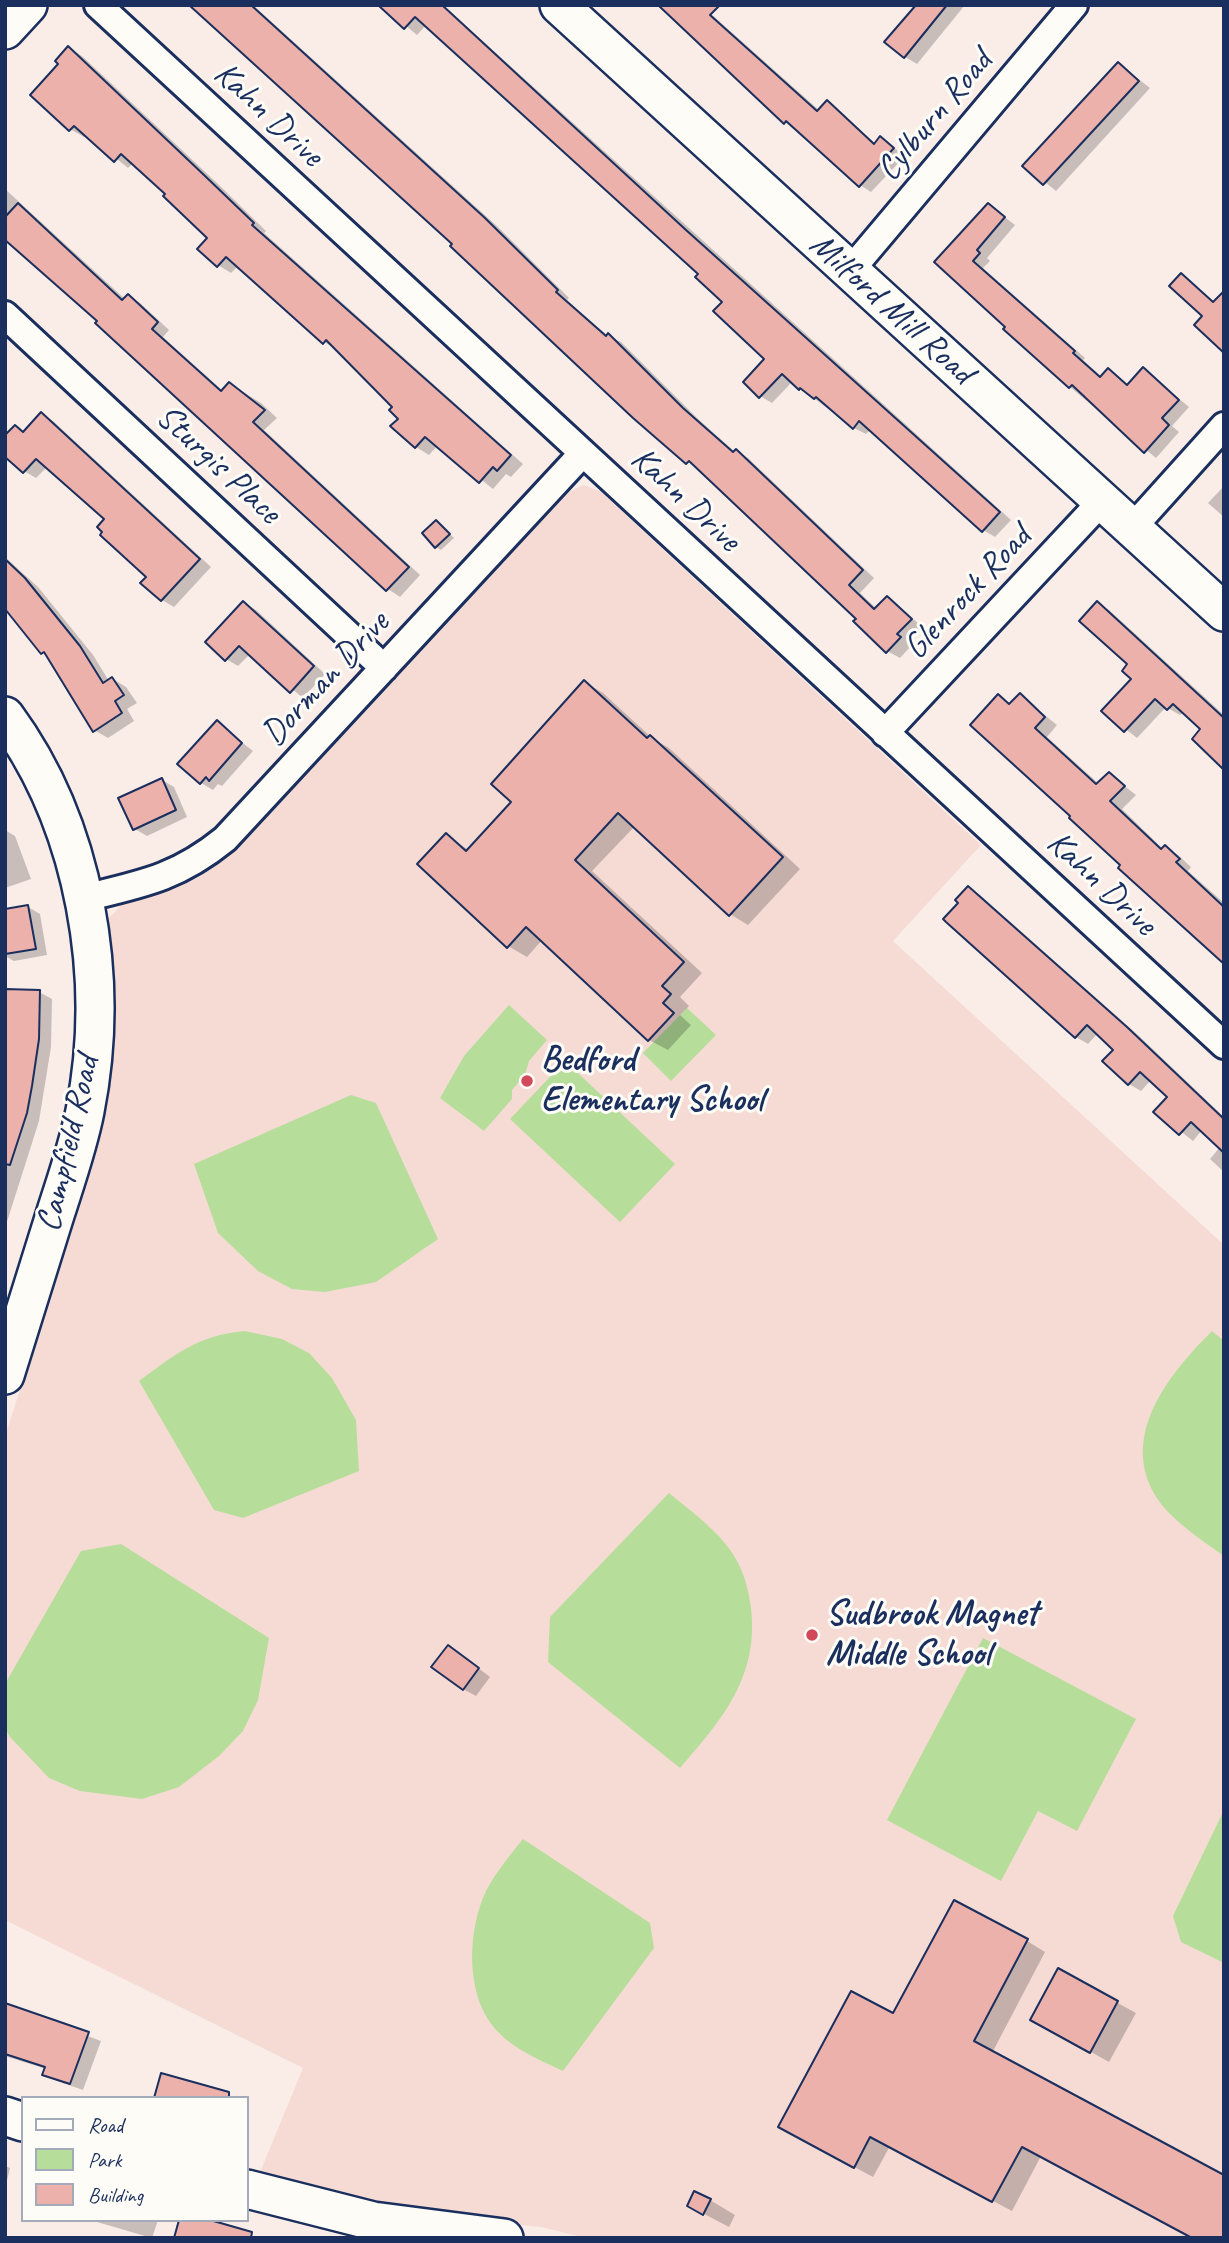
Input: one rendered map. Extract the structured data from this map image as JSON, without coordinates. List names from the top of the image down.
{
  "streets": {
    "street": [
      "Kahn Drive",
      "Cylburn Road",
      "Milford Mill Road",
      "Sturgis Place",
      "Glenrock Road",
      "Dorman Drive",
      "Campfield Road"
    ]
  },
  "crossings": [
    ["Kahn Drive", "Glenrock Road"],
    ["Kahn Drive", "Dorman Drive"],
    ["Cylburn Road", "Milford Mill Road"],
    ["Milford Mill Road", "Glenrock Road"],
    ["Sturgis Place", "Dorman Drive"],
    ["Dorman Drive", "Campfield Road"]
  ],
  "places": ["Bedford Elementary School", "Sudbrook Magnet Middle School"],
  "legend": ["Road", "Park", "Building"]
}
